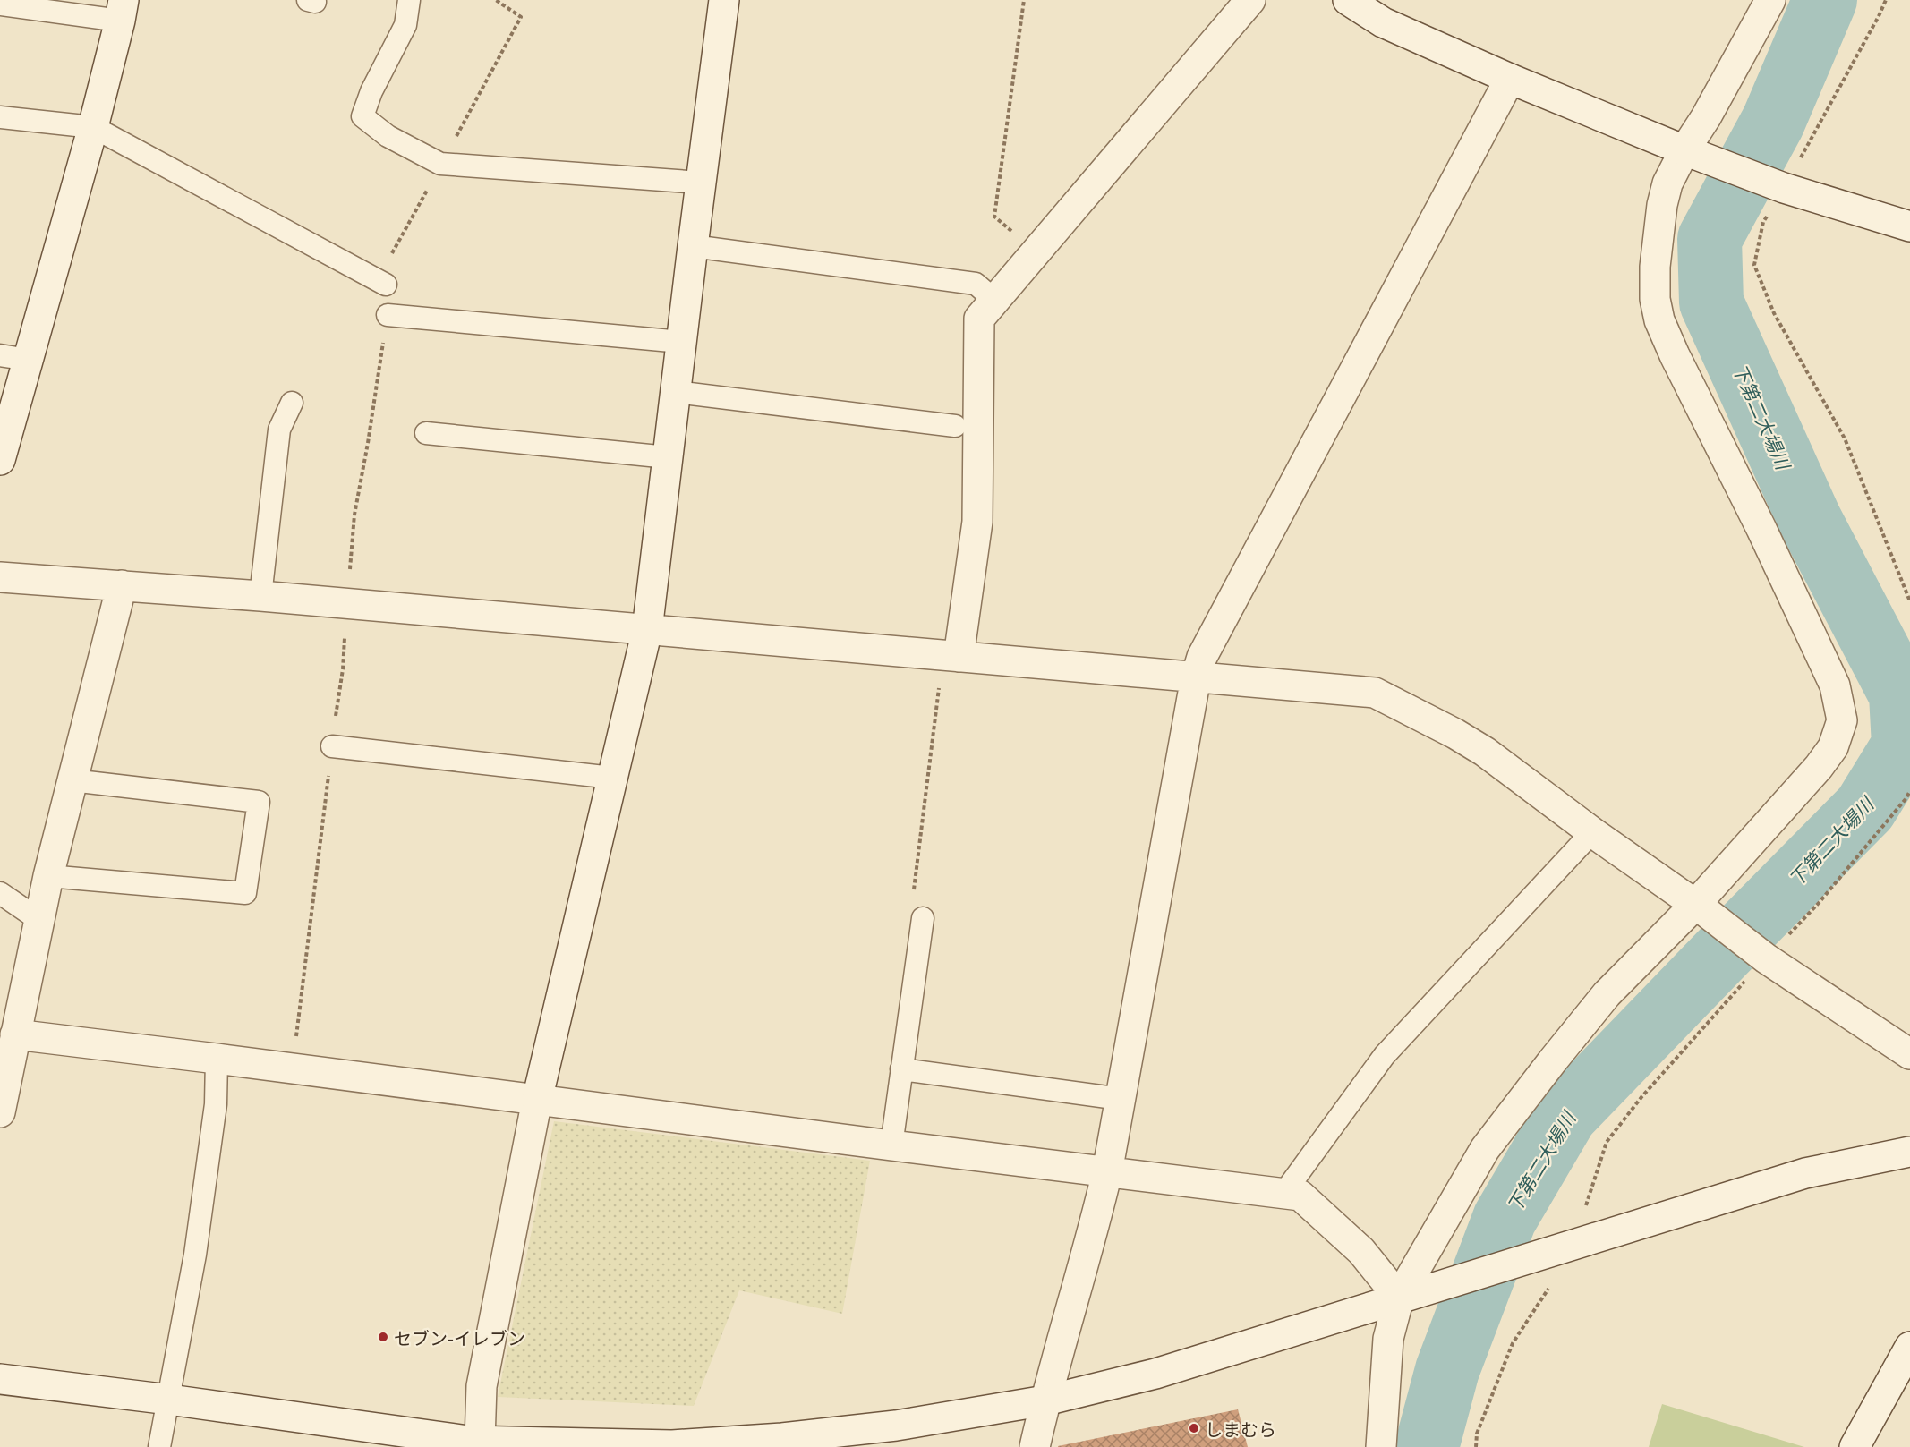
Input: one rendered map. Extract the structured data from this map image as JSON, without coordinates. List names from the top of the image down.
{
  "water": ["下第二大場川"],
  "places": ["セブン-イレブン", "しまむら"]
}
